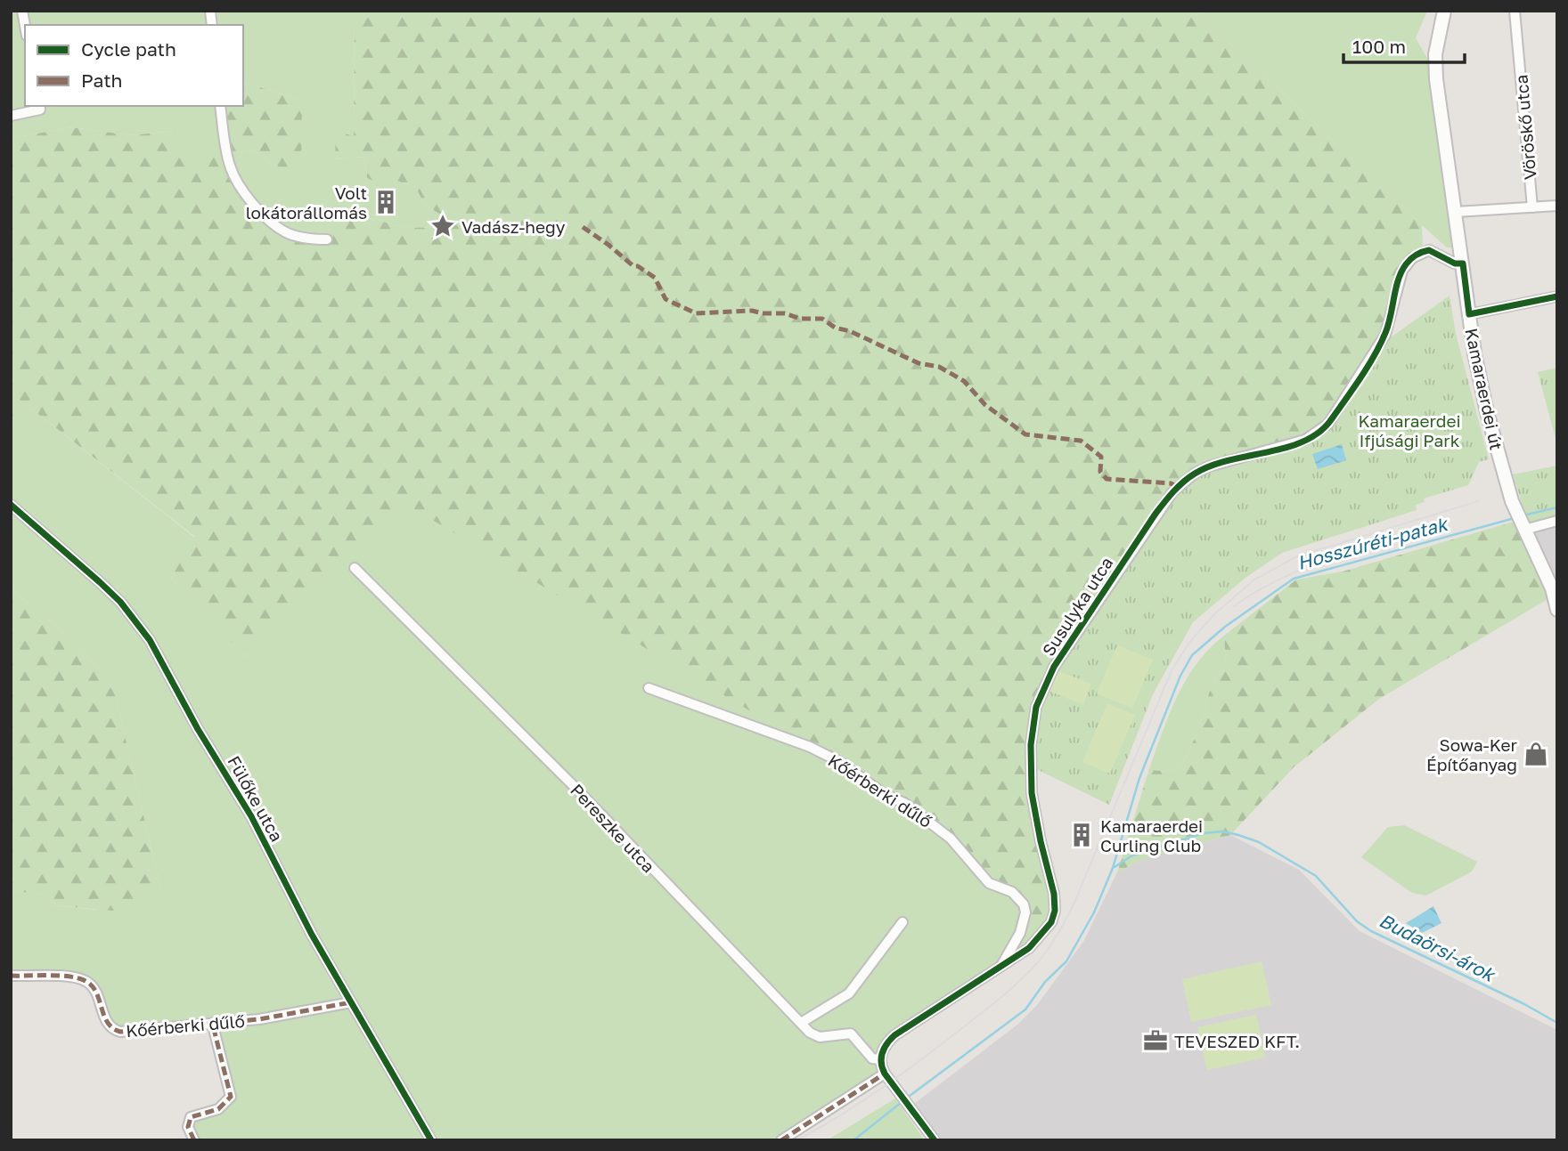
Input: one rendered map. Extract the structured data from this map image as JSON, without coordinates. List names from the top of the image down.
{
  "streets": {
    "street": [
      "Vöröskő utca",
      "Kamaraerdei út",
      "Susulyka utca",
      "Kőérberki dűlő",
      "Fülőke utca",
      "Pereszke utca"
    ]
  },
  "crossings": [
    ["Kamaraerdei út", "Susulyka utca"],
    ["Susulyka utca", "Kőérberki dűlő"],
    ["Susulyka utca", "Pereszke utca"],
    ["Kőérberki dűlő", "Fülőke utca"]
  ],
  "water": ["Hosszúréti-patak", "Budaörsi-árok"],
  "parks": ["Kamaraerdei Ifjúsági Park"],
  "places": {
    "building": ["Volt lokátorállomás", "Kamaraerdei Curling Club"],
    "place": ["Vadász-hegy"],
    "shop": ["Sowa-Ker Építőanyag"],
    "office": ["TEVESZED KFT."]
  },
  "legend": ["Cycle path", "Path"],
  "scale_bar": "100 m"
}
